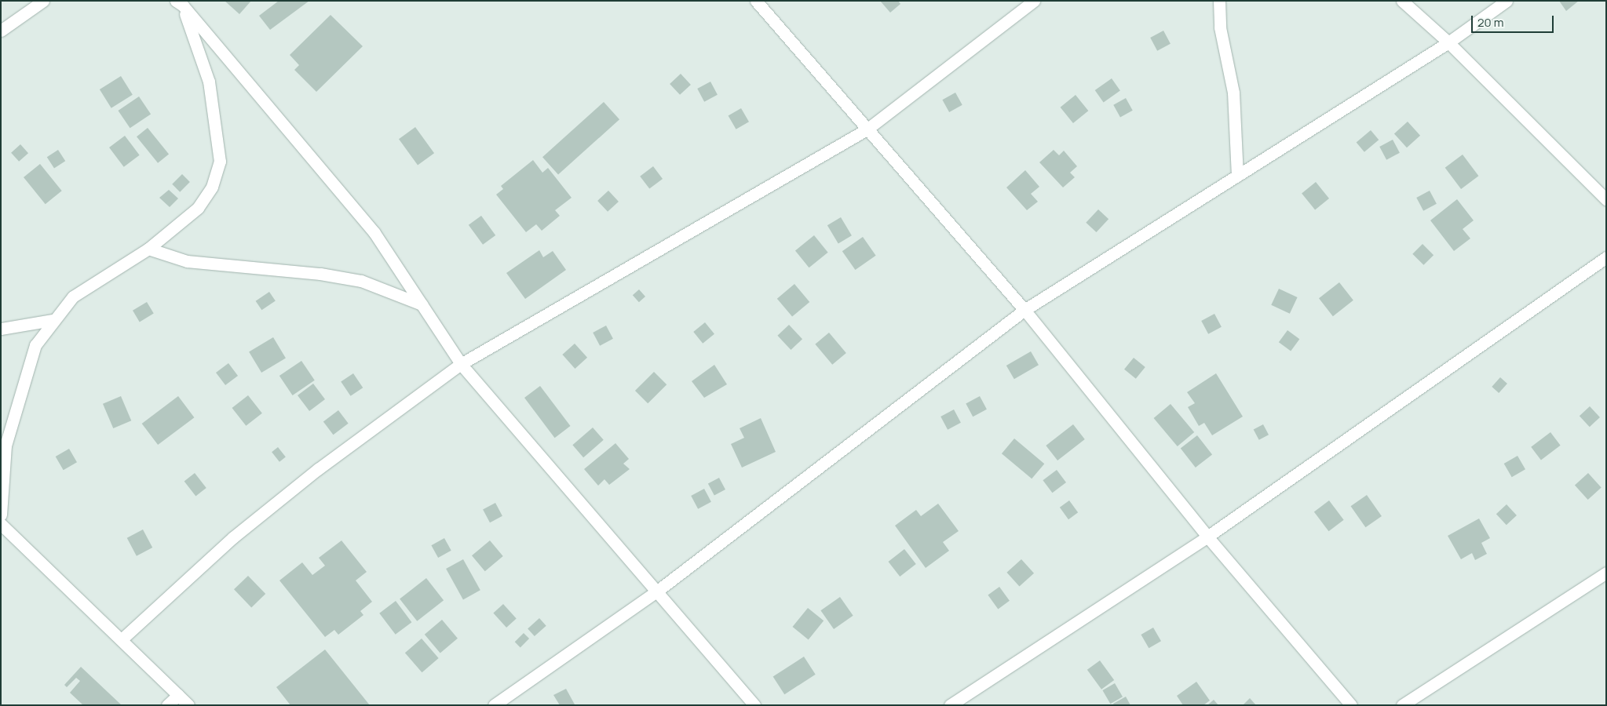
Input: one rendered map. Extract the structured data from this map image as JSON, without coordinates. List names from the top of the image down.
{
  "scale_bar": "20 m"
}
